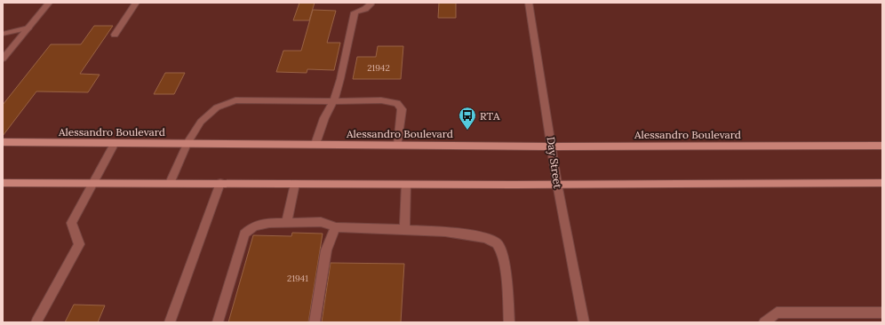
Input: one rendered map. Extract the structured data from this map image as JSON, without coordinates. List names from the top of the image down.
{
  "streets": {
    "main road": ["Alessandro Boulevard", "Day Street"]
  },
  "crossings": [
    ["Alessandro Boulevard", "Day Street"]
  ],
  "places": {
    "bus stop": ["RTA"]
  },
  "house_numbers": ["21942", "21941"]
}
